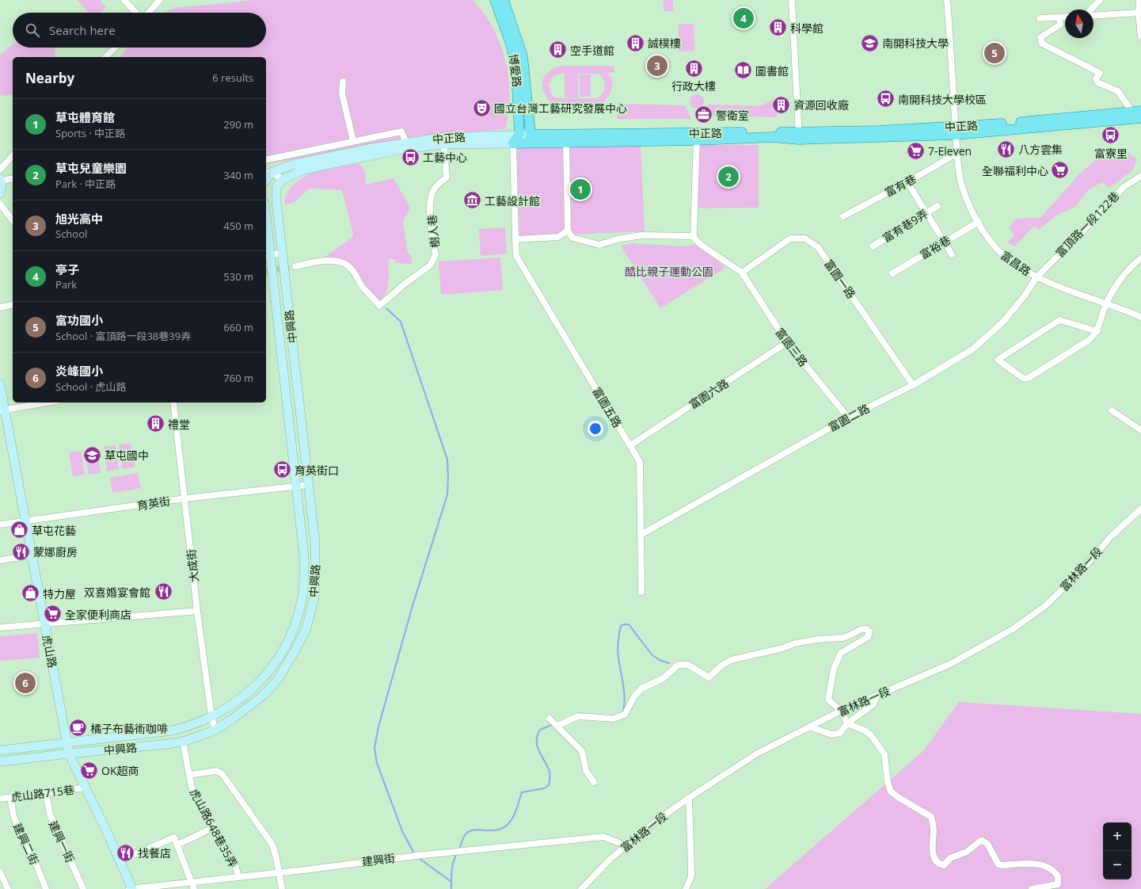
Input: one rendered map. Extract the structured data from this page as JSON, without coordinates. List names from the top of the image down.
{
  "streets": {
    "main road": ["博愛路", "中正路"],
    "street": [
      "富有巷",
      "富頂路一段122巷",
      "富有巷9弄",
      "樹人巷",
      "富裕巷",
      "富昌路",
      "富園一路",
      "中興路",
      "富園三路",
      "富園六路",
      "富園五路",
      "富園二路",
      "育英街",
      "大成街",
      "富林路一段",
      "虎山路",
      "虎山路715巷",
      "虎山路648巷35弄",
      "建興一街",
      "建興二街",
      "建興街"
    ]
  },
  "crossings": [
    ["博愛路", "中正路"],
    ["中正路", "樹人巷"],
    ["中正路", "富昌路"],
    ["中正路", "中興路"],
    ["中正路", "富園五路"],
    ["富有巷", "富昌路"],
    ["富頂路一段122巷", "富昌路"],
    ["富頂路一段122巷", "富園二路"],
    ["富裕巷", "富昌路"],
    ["富昌路", "富園二路"],
    ["富園一路", "富園三路"],
    ["富園一路", "富園二路"],
    ["中興路", "育英街"],
    ["中興路", "大成街"],
    ["中興路", "虎山路"],
    ["中興路", "虎山路648巷35弄"],
    ["富園三路", "富園六路"],
    ["富園三路", "富園二路"],
    ["富園六路", "富園五路"],
    ["富園五路", "富園二路"],
    ["育英街", "大成街"],
    ["育英街", "虎山路"],
    ["富林路一段", "建興街"],
    ["虎山路", "虎山路715巷"],
    ["虎山路", "建興街"],
    ["虎山路715巷", "建興一街"],
    ["虎山路715巷", "建興二街"],
    ["虎山路648巷35弄", "建興街"]
  ],
  "parks": ["酷比親子運動公園"],
  "places": {
    "building": [
      "科學館",
      "誠樸樓",
      "空手道館",
      "行政大樓",
      "資源回收廠",
      "禮堂"
    ],
    "school or university": ["南開科技大學", "草屯國中"],
    "library": ["圖書館"],
    "bus stop": [
      "南開科技大學校區",
      "富寮里",
      "工藝中心",
      "育英街口"
    ],
    "theatre": ["國立台灣工藝研究發展中心"],
    "office": ["警衛室"],
    "restaurant": [
      "八方雲集",
      "蒙娜廚房",
      "双喜婚宴會館",
      "找餐店"
    ],
    "supermarket": [
      "7-Eleven",
      "全聯福利中心",
      "全家便利商店",
      "OK超商"
    ],
    "museum": ["工藝設計館"],
    "shop": ["草屯花藝", "特力屋"],
    "cafe": ["橘子布藝術咖啡"]
  },
  "north": "top",
  "page": {
    "pins": [
      "4",
      "5",
      "3",
      "2",
      "1",
      "6"
    ],
    "search": "Search here",
    "heading": ["Nearby", "6 results"],
    "list": [
      {
        "mark": "1",
        "name": "草屯體育館",
        "note": "Sports · 中正路",
        "value": "290 m"
      },
      {
        "mark": "2",
        "name": "草屯兒童樂園",
        "note": "Park · 中正路",
        "value": "340 m"
      },
      {
        "mark": "3",
        "name": "旭光高中",
        "note": "School",
        "value": "450 m"
      },
      {
        "mark": "4",
        "name": "亭子",
        "note": "Park",
        "value": "530 m"
      },
      {
        "mark": "5",
        "name": "富功國小",
        "note": "School · 富頂路一段38巷39弄",
        "value": "660 m"
      },
      {
        "mark": "6",
        "name": "炎峰國小",
        "note": "School · 虎山路",
        "value": "760 m"
      }
    ],
    "map_buttons": ["+", "−"]
  }
}
